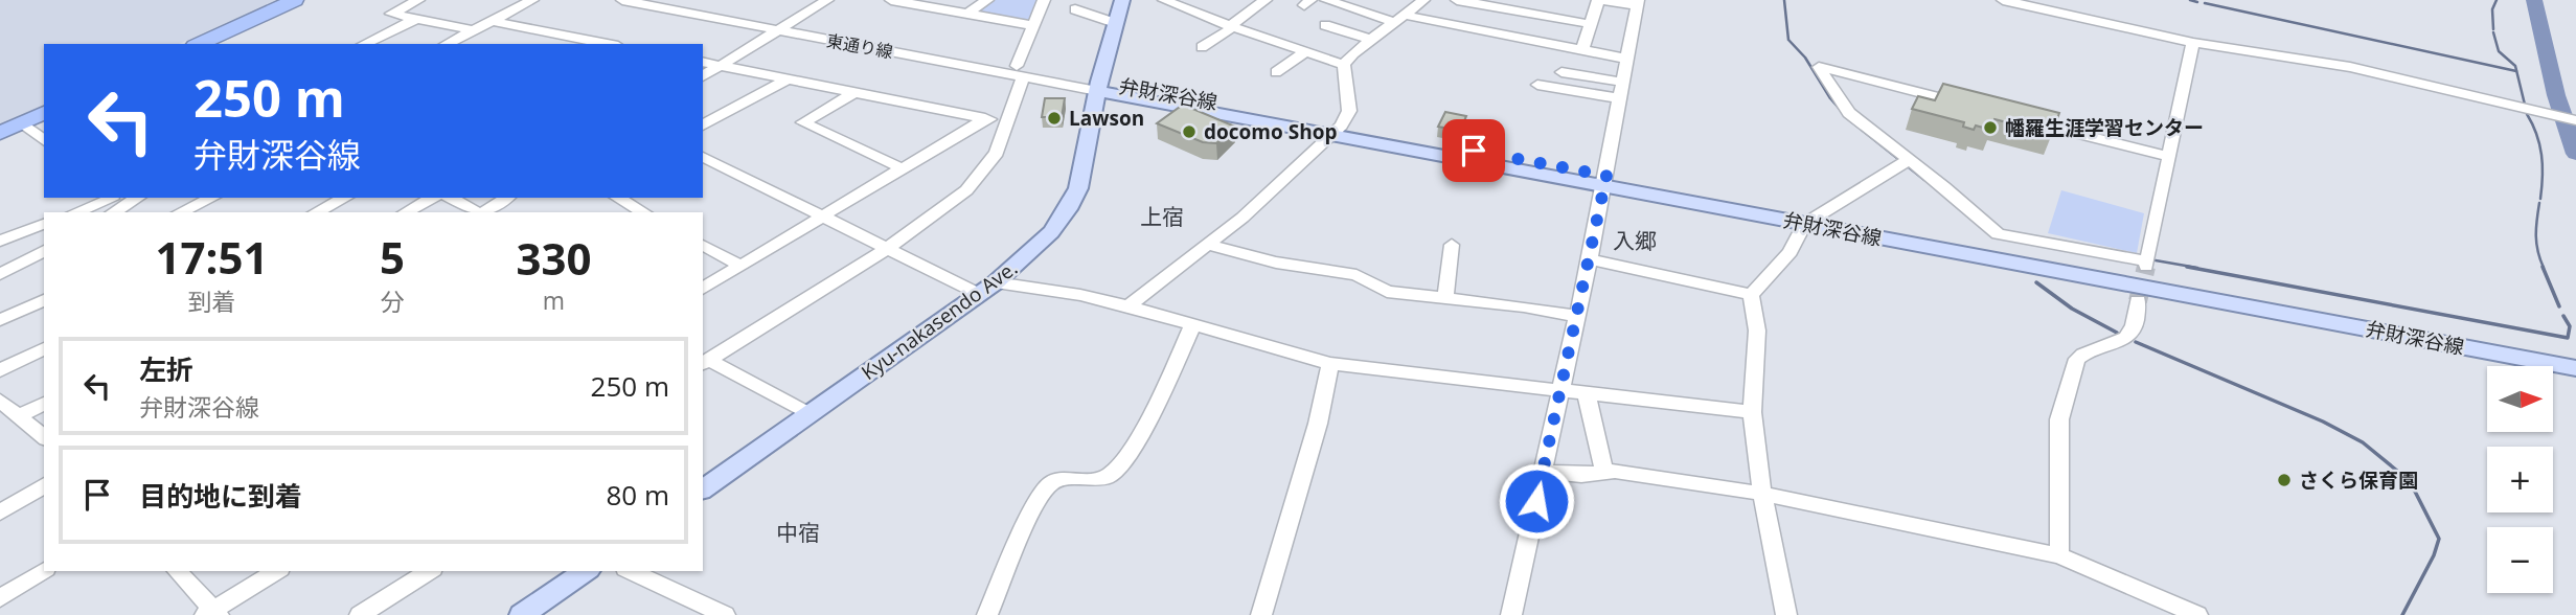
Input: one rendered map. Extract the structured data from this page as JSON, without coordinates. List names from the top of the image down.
{
  "streets": {
    "main road": ["弁財深谷線", "Kyu-nakasendo Ave."],
    "street": ["東通り線"]
  },
  "crossings": [
    ["東通り線", "弁財深谷線"],
    ["東通り線", "Kyu-nakasendo Ave."],
    ["弁財深谷線", "Kyu-nakasendo Ave."]
  ],
  "districts": ["上宿", "入郷", "中宿"],
  "places": [
    "Lawson",
    "幡羅生涯学習センター",
    "docomo Shop",
    "さくら保育園"
  ],
  "north": "right",
  "page": {
    "turn": ["250 m", "弁財深谷線"],
    "eta": [
      "17:51",
      "到着",
      "5",
      "分",
      "330",
      "m"
    ],
    "list": [
      {
        "name": "左折",
        "note": "弁財深谷線",
        "value": "250 m"
      },
      {
        "name": "目的地に到着",
        "value": "80 m"
      }
    ],
    "map_buttons": ["+", "−"]
  }
}
